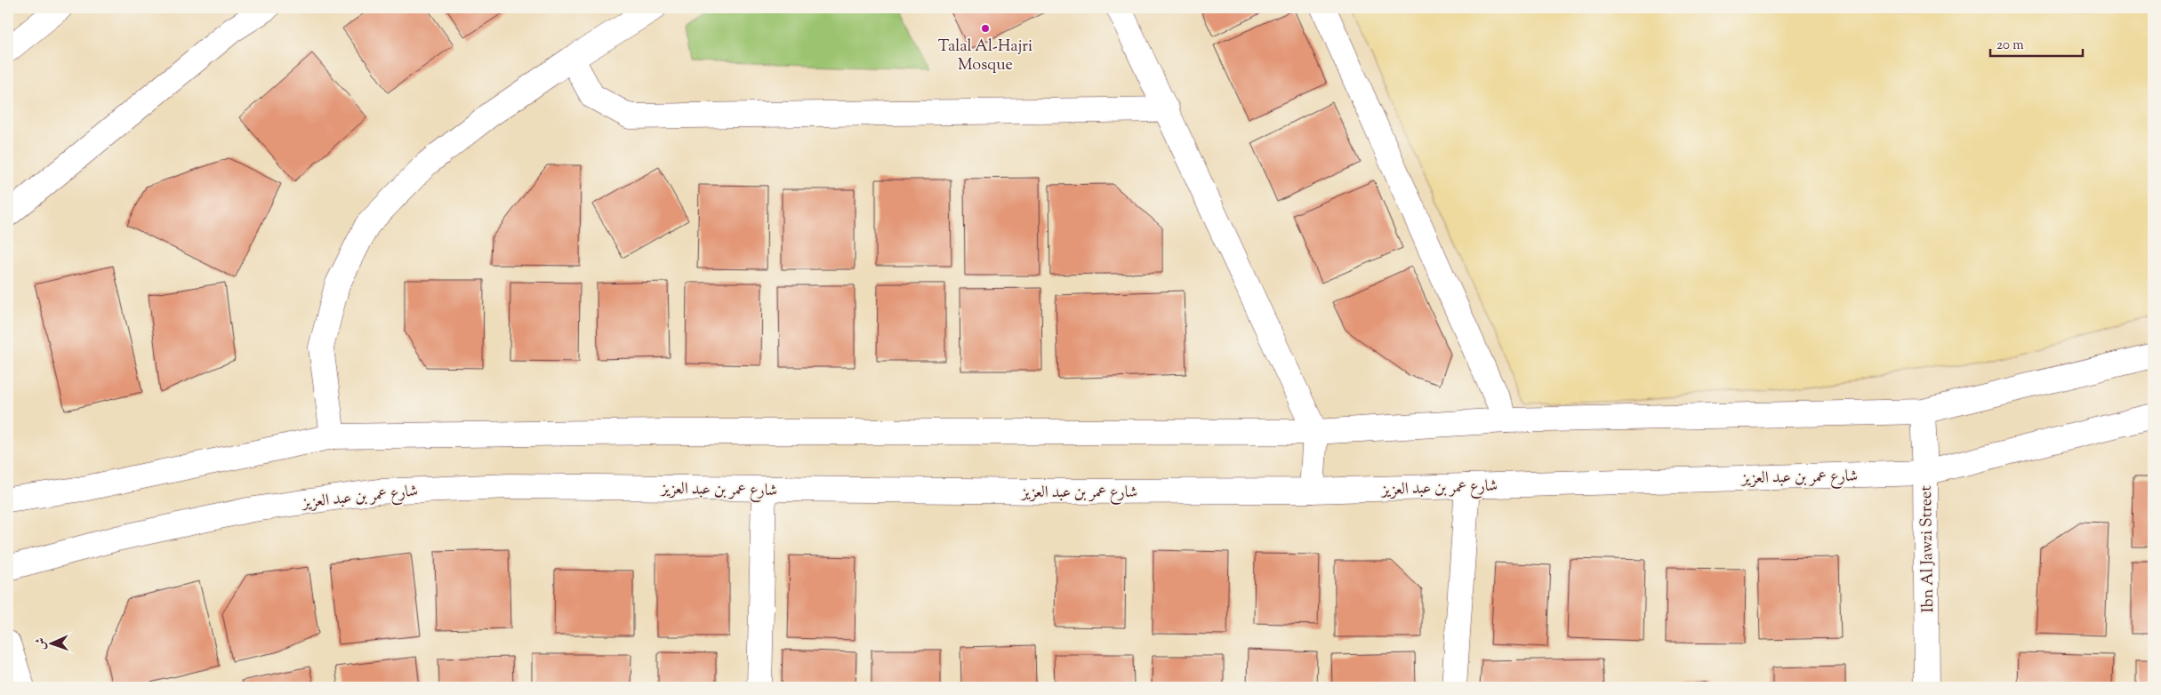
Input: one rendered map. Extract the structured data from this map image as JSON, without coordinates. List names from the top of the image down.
{
  "streets": {
    "main road": ["شارع عمر بن عبد العزيز", "Ibn Al Jawzi Street"]
  },
  "crossings": [
    ["شارع عمر بن عبد العزيز", "Ibn Al Jawzi Street"]
  ],
  "places": ["Talal Al-Hajri Mosque"],
  "scale_bar": "20 m",
  "north": "left"
}
